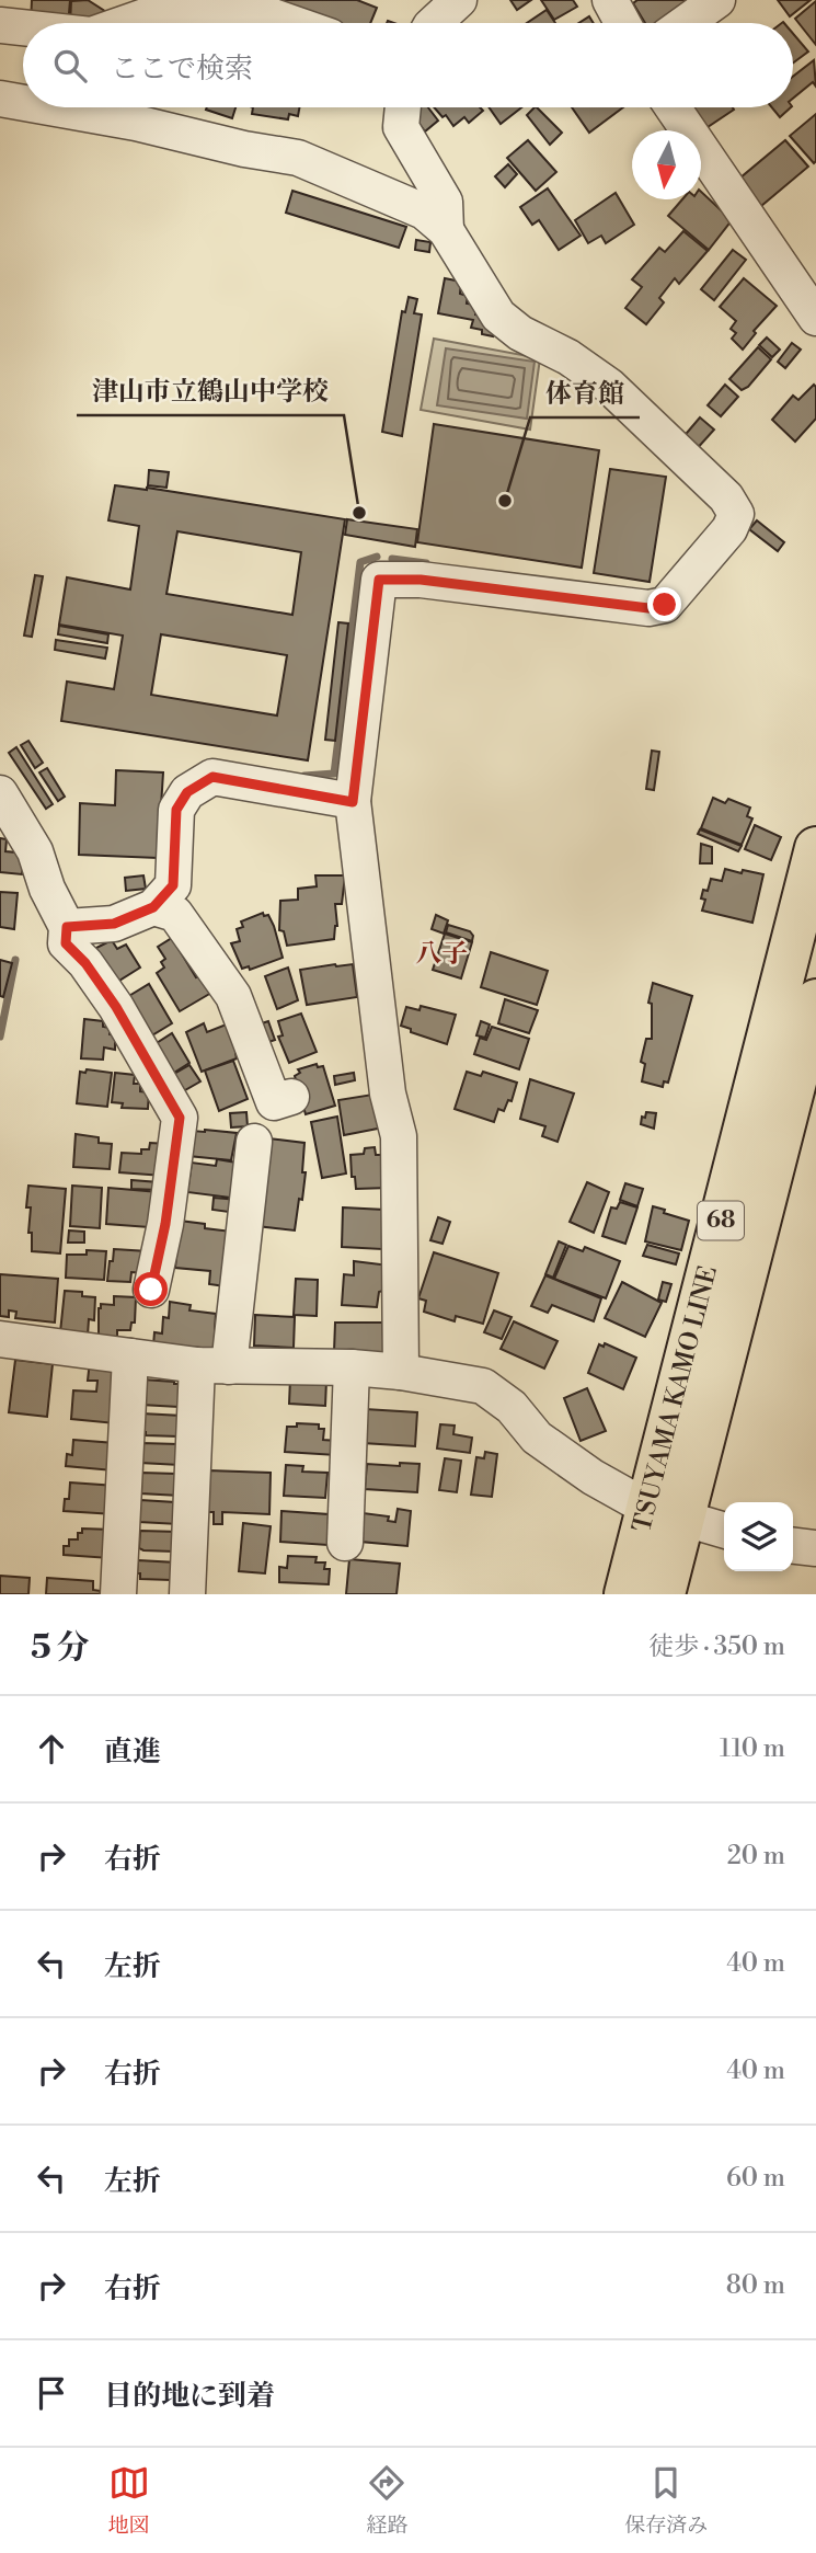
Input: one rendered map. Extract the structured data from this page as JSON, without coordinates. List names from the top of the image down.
{
  "streets": {
    "main road": ["68", "TSUYAMA KAMO LINE"]
  },
  "districts": ["八子"],
  "places": ["体育館", "津山市立鶴山中学校"],
  "north": "bottom",
  "page": {
    "search": "ここで検索",
    "heading": ["5 分", "徒歩 · 350 m"],
    "list": [
      ["直進", "110 m"],
      ["右折", "20 m"],
      ["左折", "40 m"],
      ["右折", "40 m"],
      ["左折", "60 m"],
      ["右折", "80 m"],
      "目的地に到着"
    ],
    "nav": ["地図", "経路", "保存済み"]
  }
}
